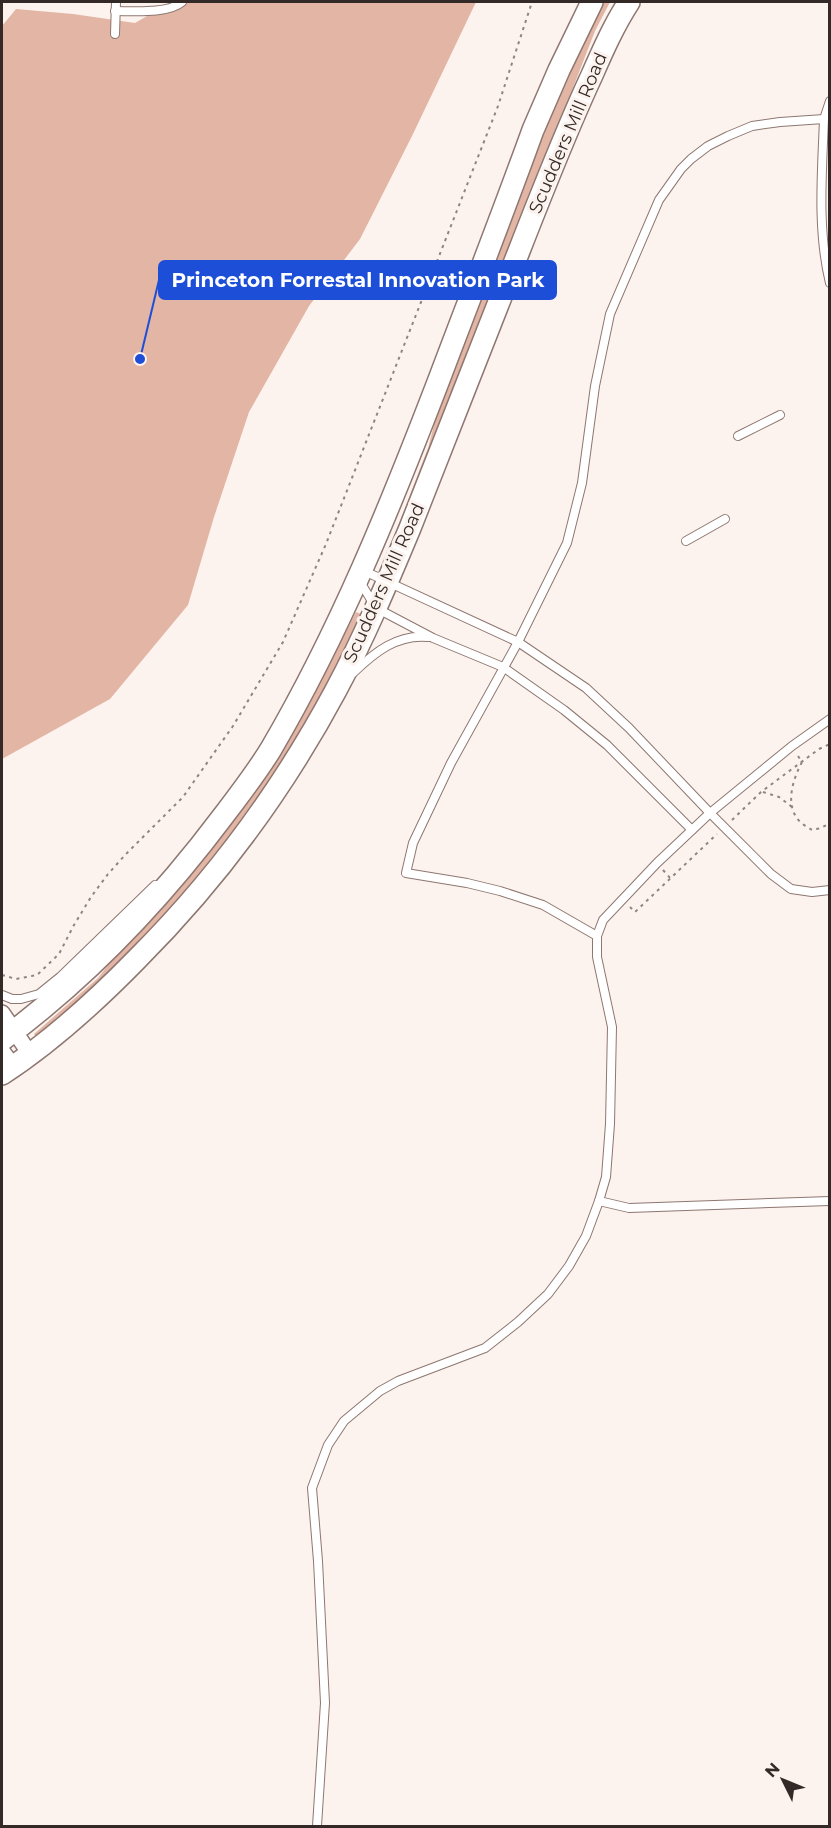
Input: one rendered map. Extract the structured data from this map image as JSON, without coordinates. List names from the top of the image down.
{
  "streets": {
    "main road": ["Scudders Mill Road"]
  },
  "places": ["Princeton Forrestal Innovation Park"],
  "north": "top left"
}
